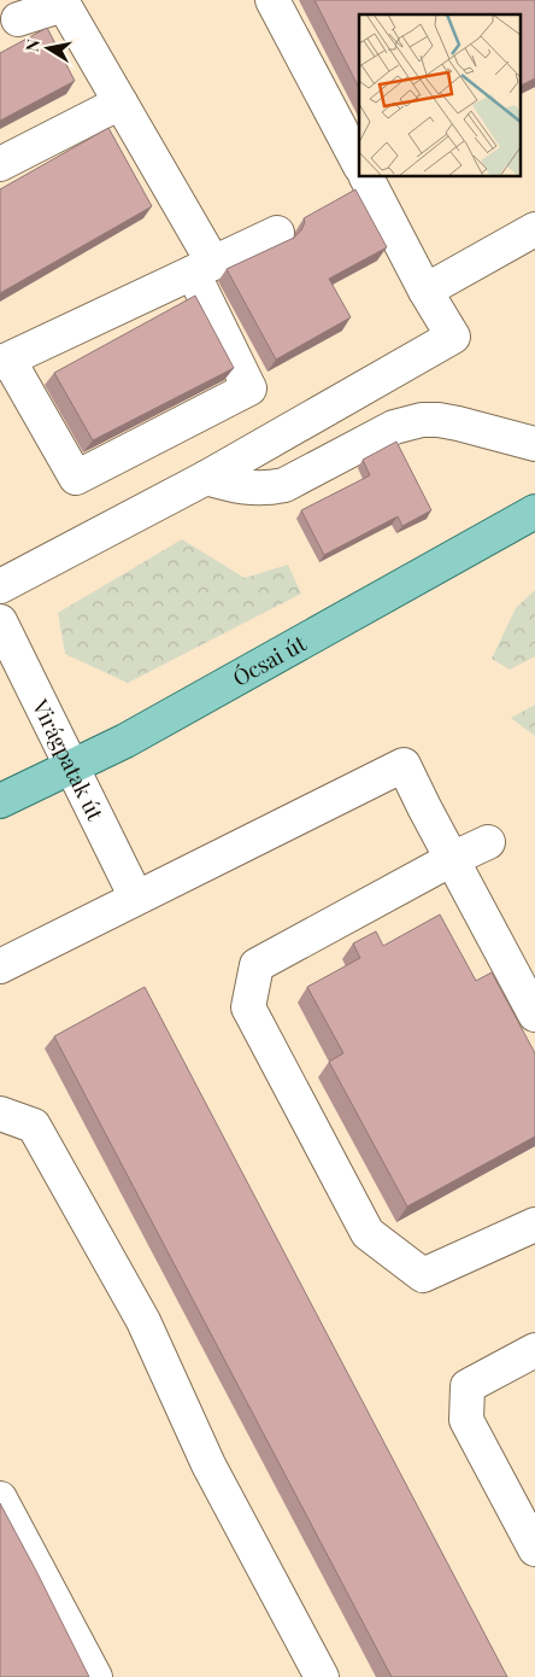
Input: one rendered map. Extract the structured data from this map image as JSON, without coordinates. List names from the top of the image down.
{
  "streets": {
    "main road": ["Ócsai út"],
    "street": ["Virágpatak út"]
  },
  "crossings": [
    ["Ócsai út", "Virágpatak út"]
  ],
  "north": "left"
}
